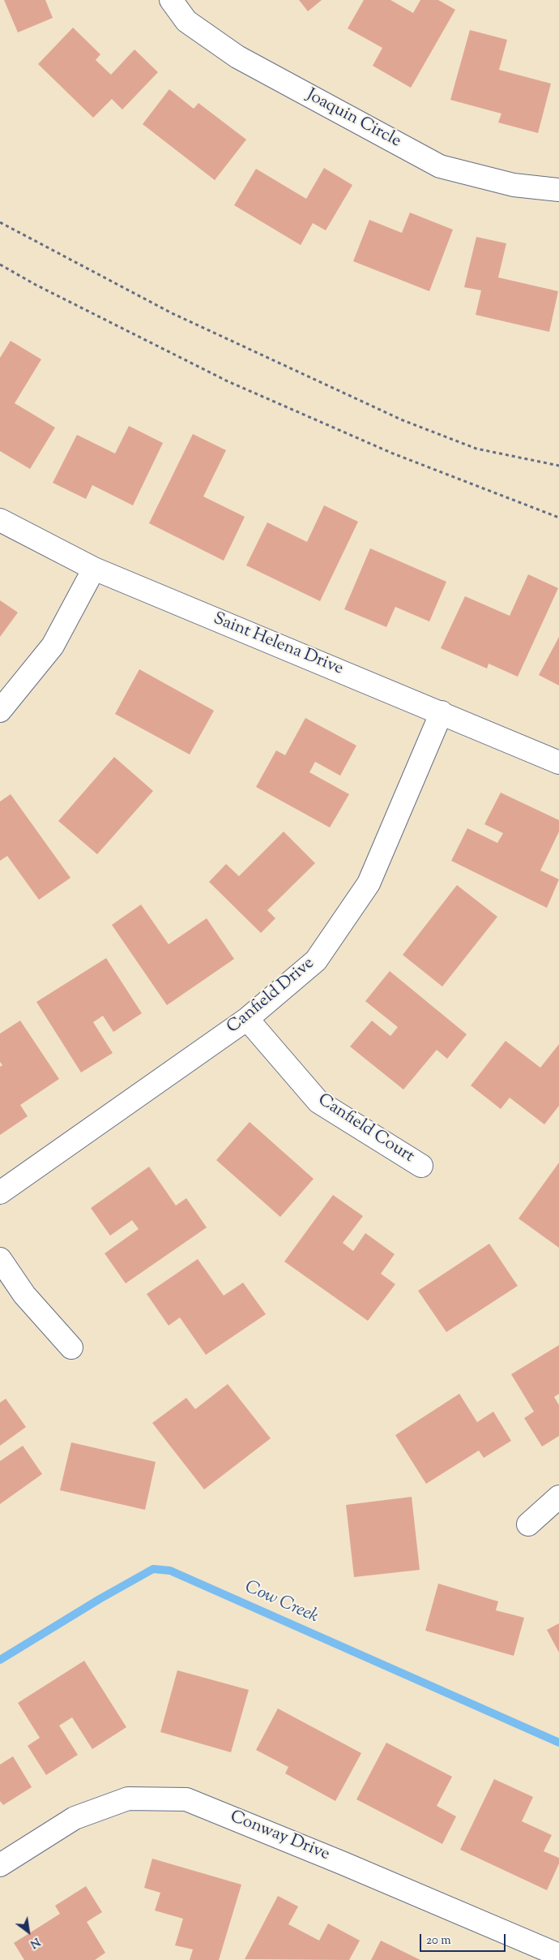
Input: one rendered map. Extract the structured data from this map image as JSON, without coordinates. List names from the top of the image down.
{
  "streets": {
    "street": [
      "Joaquin Circle",
      "Saint Helena Drive",
      "Canfield Drive",
      "Canfield Court",
      "Conway Drive"
    ]
  },
  "crossings": [
    ["Saint Helena Drive", "Canfield Drive"],
    ["Canfield Drive", "Canfield Court"]
  ],
  "water": ["Cow Creek"],
  "scale_bar": "20 m",
  "north": "bottom right"
}
